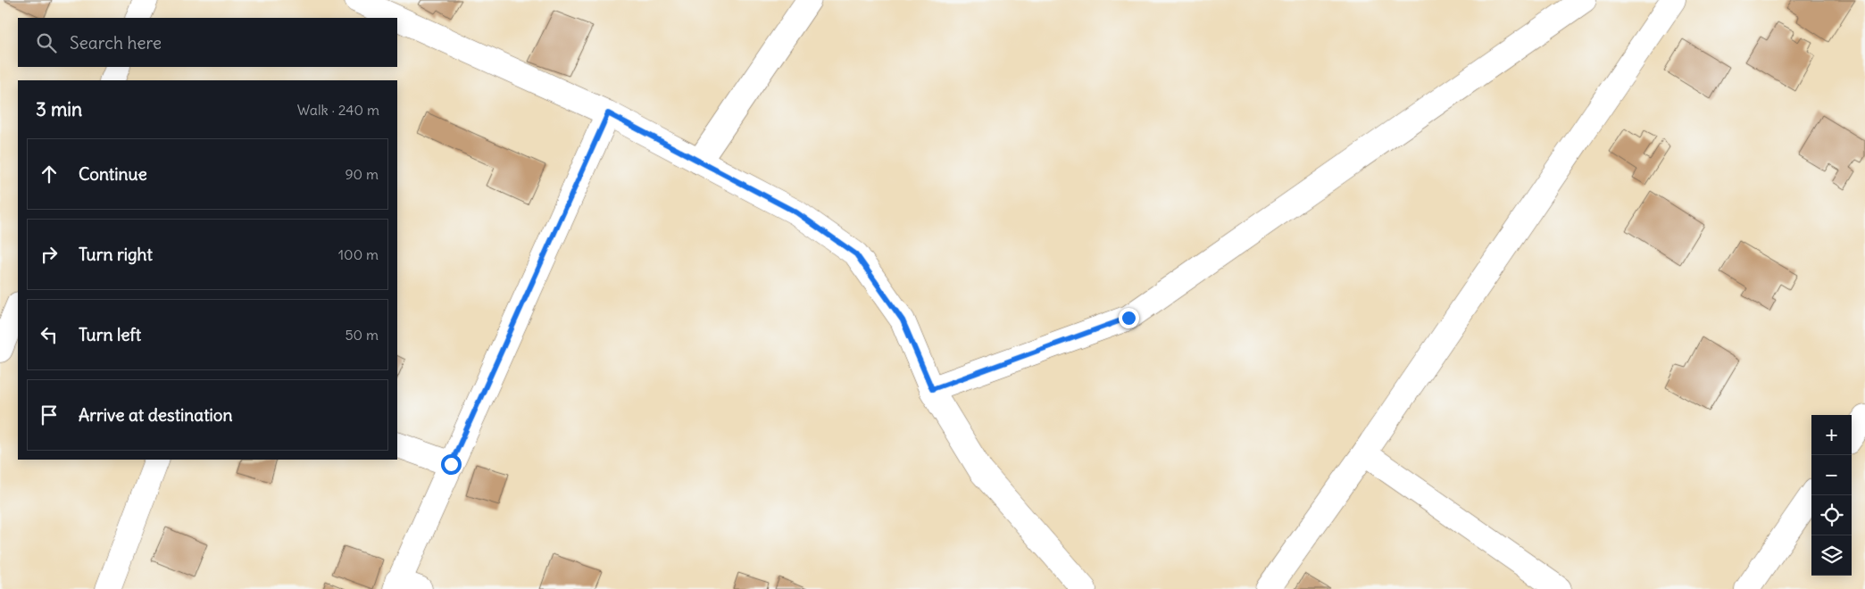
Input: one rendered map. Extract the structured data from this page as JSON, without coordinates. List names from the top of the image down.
{
  "page": {
    "search": "Search here",
    "heading": ["3 min", "Walk · 240 m"],
    "list": [
      ["Continue", "90 m"],
      ["Turn right", "100 m"],
      ["Turn left", "50 m"],
      "Arrive at destination"
    ],
    "map_buttons": ["+", "−"]
  }
}
